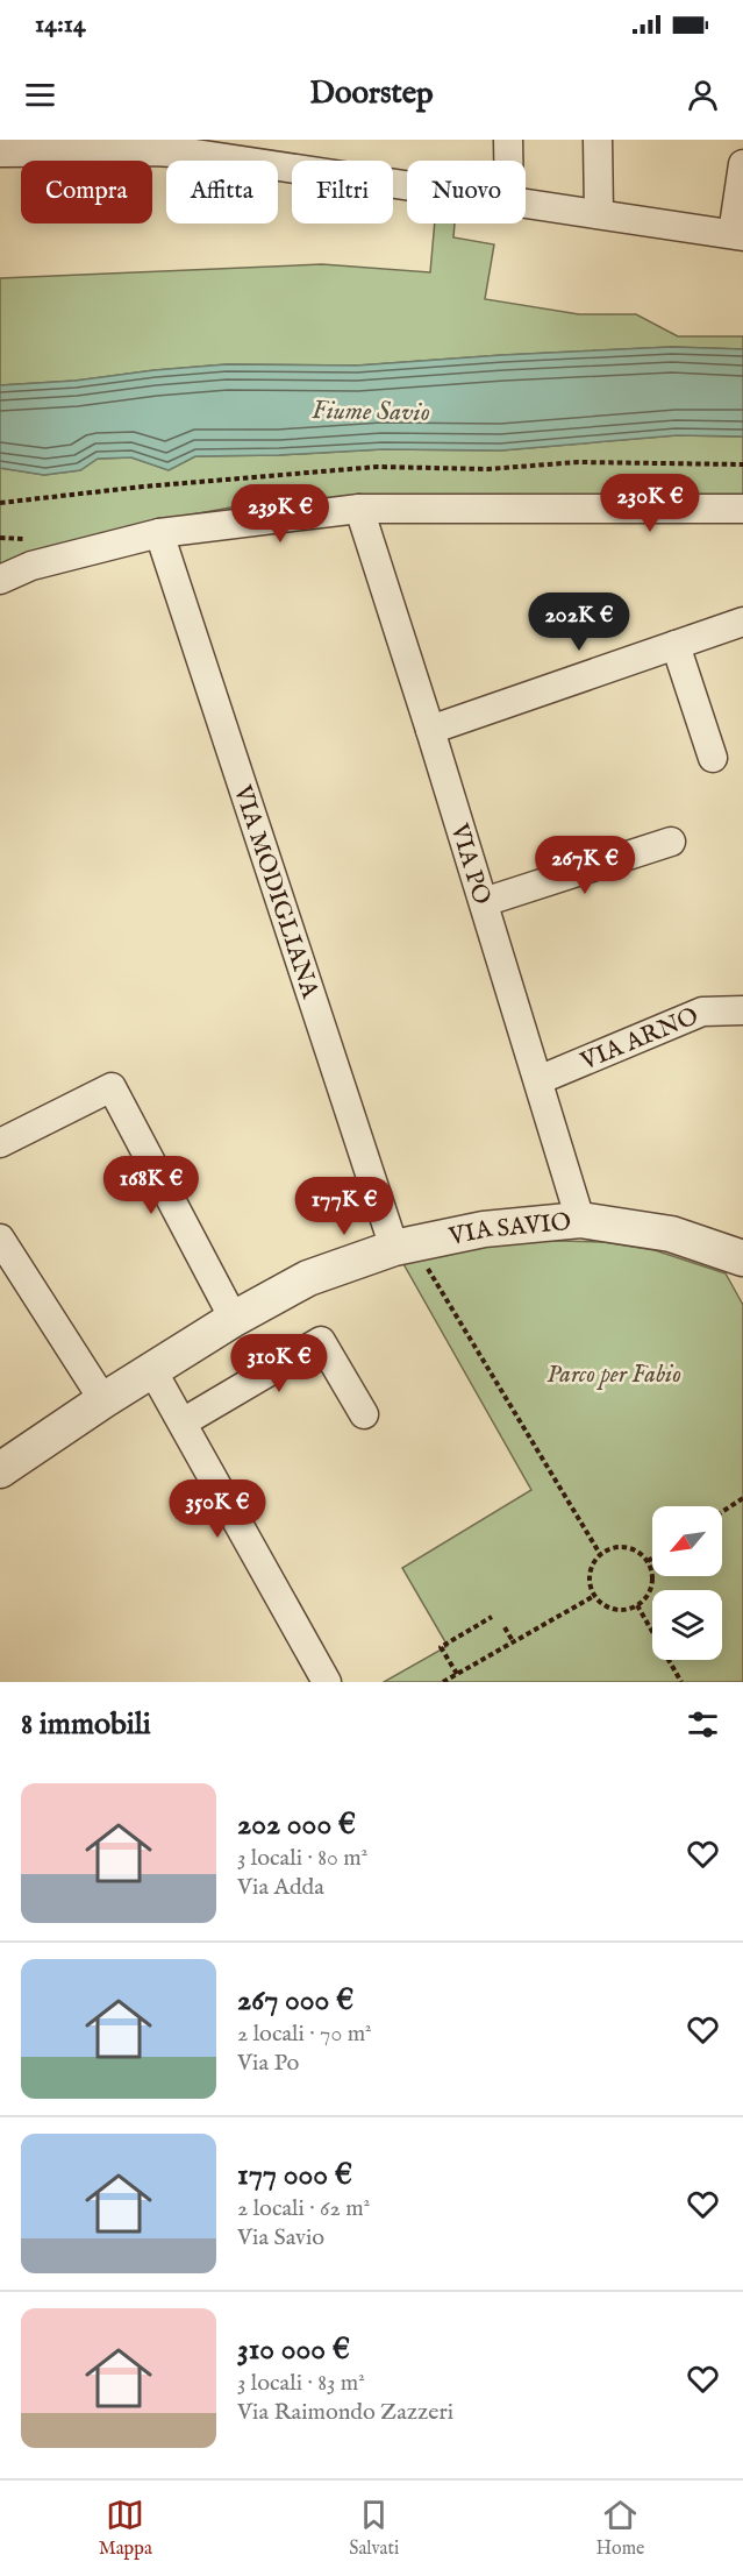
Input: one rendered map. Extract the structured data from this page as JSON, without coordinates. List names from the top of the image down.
{
  "streets": {
    "street": [
      "VIA PO",
      "VIA MODIGLIANA",
      "VIA ARNO",
      "VIA SAVIO"
    ]
  },
  "crossings": [
    ["VIA PO", "VIA ARNO"],
    ["VIA PO", "VIA SAVIO"],
    ["VIA MODIGLIANA", "VIA SAVIO"]
  ],
  "water": ["Fiume Savio"],
  "parks": ["Parco per Fabio"],
  "north": "bottom left",
  "page": {
    "status": "14:14",
    "header": "Doorstep",
    "chip": [
      "Compra",
      "Affitta",
      "Filtri",
      "Nuovo"
    ],
    "price": [
      "230K €",
      "239K €",
      "202K €",
      "267K €",
      "168K €",
      "177K €",
      "310K €",
      "350K €"
    ],
    "heading": "8 immobili",
    "list": [
      {
        "name": "202 000 €",
        "note": "3 locali · 80 m² · Via Adda"
      },
      {
        "name": "267 000 €",
        "note": "2 locali · 70 m² · Via Po"
      },
      {
        "name": "177 000 €",
        "note": "2 locali · 62 m² · Via Savio"
      },
      {
        "name": "310 000 €",
        "note": "3 locali · 83 m² · Via Raimondo Zazzeri"
      }
    ],
    "tabs": ["Mappa", "Salvati", "Home"]
  }
}
